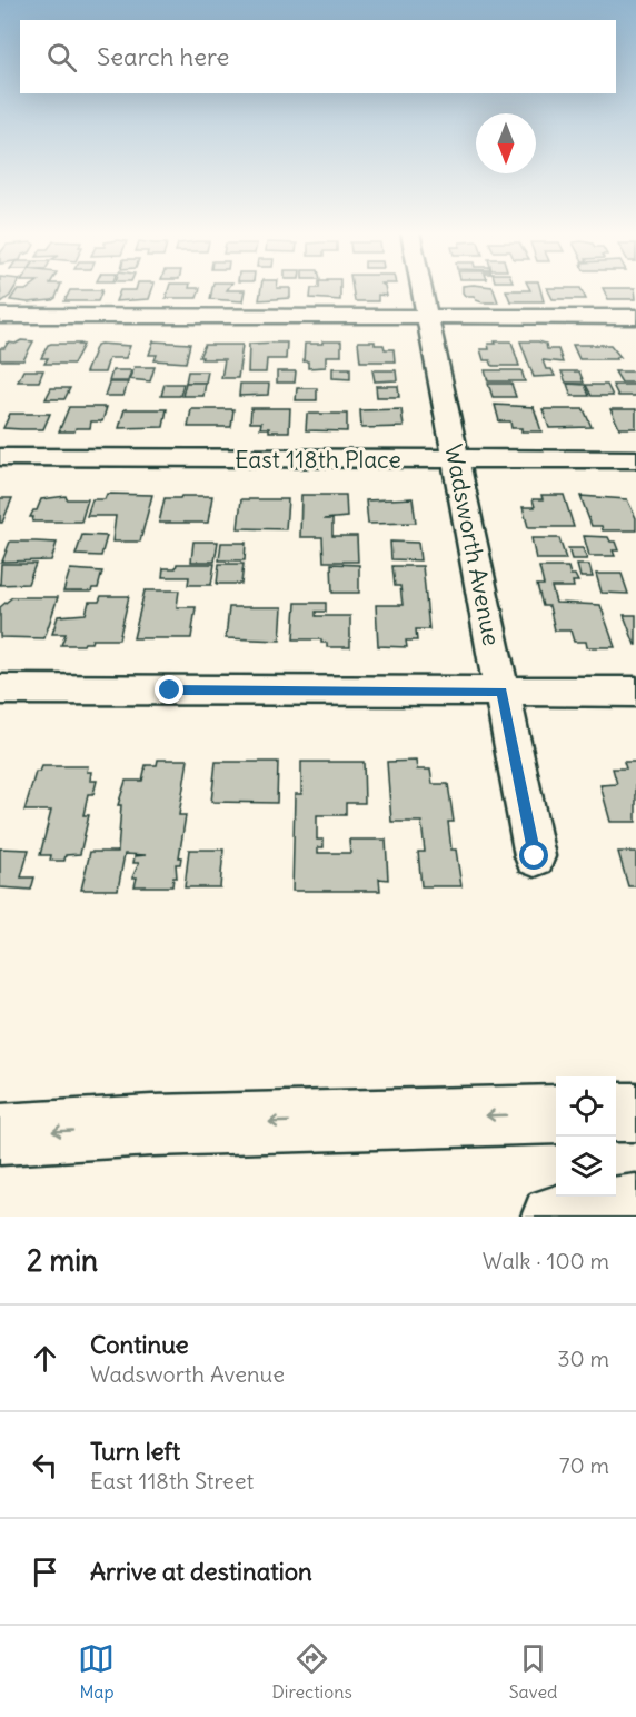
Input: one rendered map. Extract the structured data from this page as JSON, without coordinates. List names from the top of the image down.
{
  "streets": {
    "street": ["East 118th Place", "Wadsworth Avenue"]
  },
  "crossings": [
    ["East 118th Place", "Wadsworth Avenue"]
  ],
  "north": "bottom",
  "page": {
    "search": "Search here",
    "heading": ["2 min", "Walk · 100 m"],
    "list": [
      ["Continue", "Wadsworth Avenue", "30 m"],
      ["Turn left", "East 118th Street", "70 m"],
      "Arrive at destination"
    ],
    "nav": ["Map", "Directions", "Saved"]
  }
}
